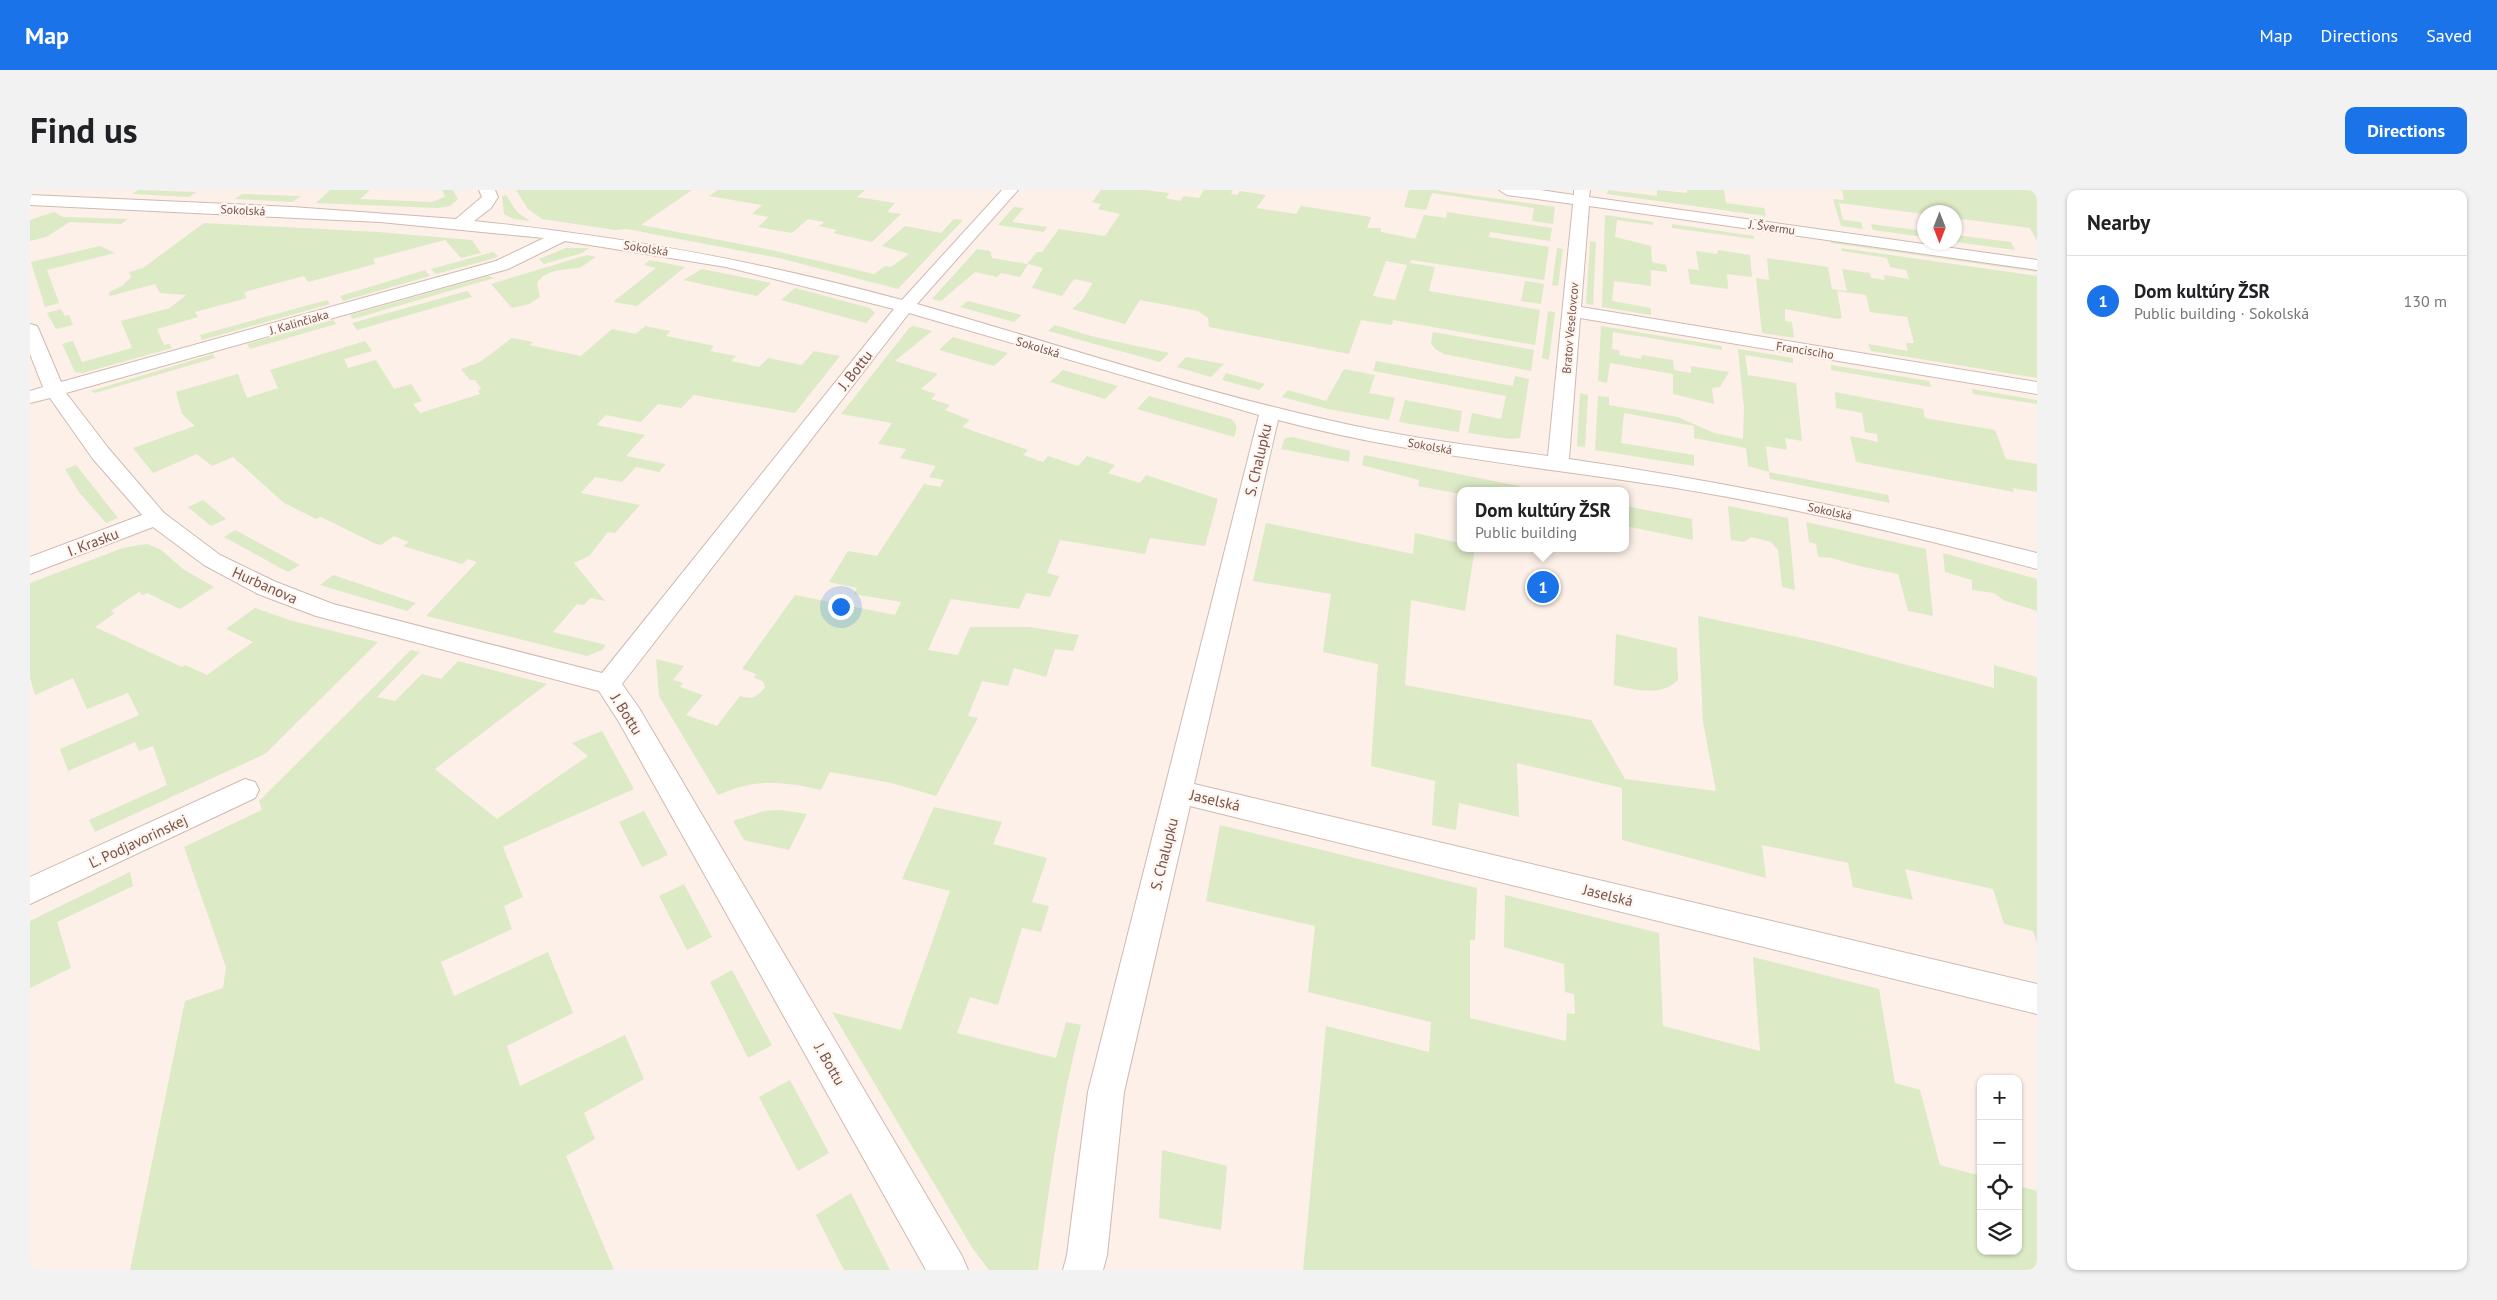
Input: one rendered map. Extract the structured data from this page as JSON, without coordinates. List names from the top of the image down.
{
  "streets": {
    "street": [
      "Sokolská",
      "J. Švermu",
      "J. Kalinčiaka",
      "Bratov Veselovcov",
      "Francisciho",
      "J. Bottu",
      "S. Chalupku",
      "I. Krasku",
      "Hurbanova",
      "Jaselská",
      "Ľ. Podjavorinskej"
    ]
  },
  "crossings": [
    ["Sokolská", "J. Kalinčiaka"],
    ["Sokolská", "Bratov Veselovcov"],
    ["Sokolská", "J. Bottu"],
    ["Sokolská", "S. Chalupku"],
    ["J. Švermu", "Bratov Veselovcov"],
    ["J. Kalinčiaka", "Hurbanova"],
    ["Bratov Veselovcov", "Francisciho"],
    ["J. Bottu", "Hurbanova"],
    ["S. Chalupku", "Jaselská"],
    ["I. Krasku", "Hurbanova"]
  ],
  "north": "bottom",
  "page": {
    "header": "Map",
    "nav": ["Map", "Directions", "Saved"],
    "title": "Find us",
    "buttons": "Directions",
    "heading": "Nearby",
    "list": [
      {
        "mark": "1",
        "name": "Dom kultúry ŽSR",
        "note": "Public building · Sokolská",
        "value": "130 m"
      }
    ],
    "popup": ["Dom kultúry ŽSR", "Public building"],
    "pins": "1",
    "map_buttons": ["+", "−"]
  }
}
